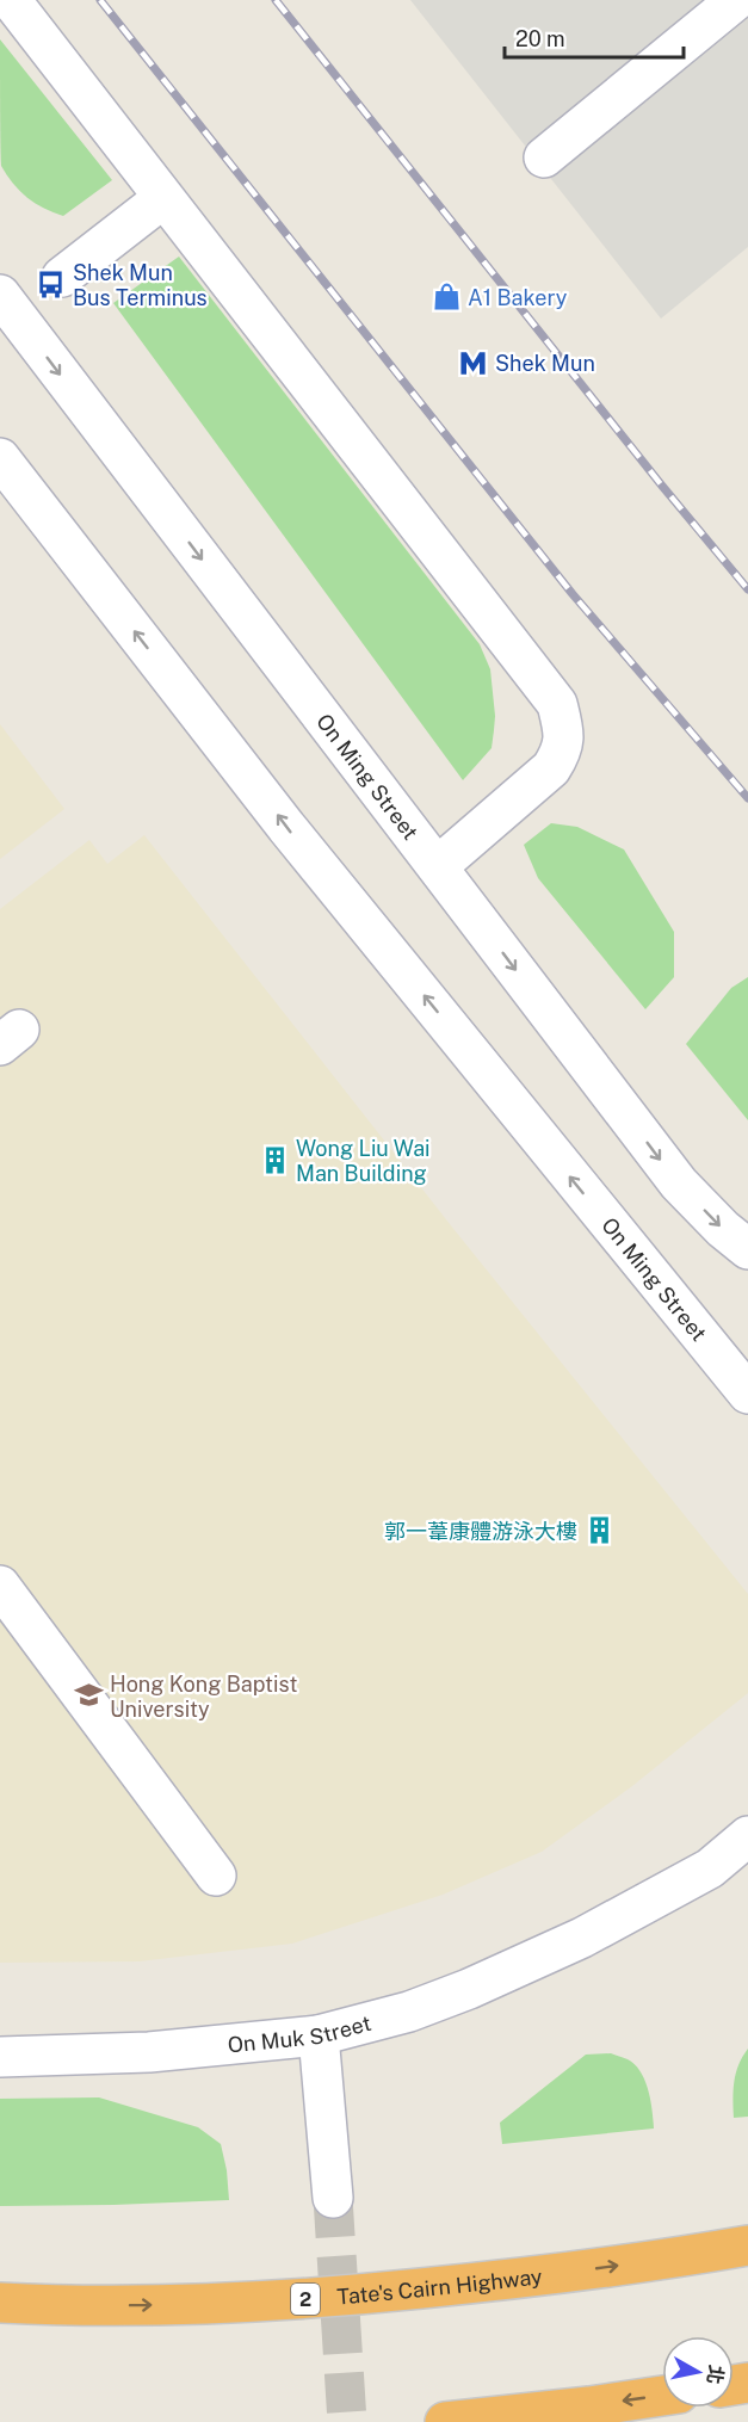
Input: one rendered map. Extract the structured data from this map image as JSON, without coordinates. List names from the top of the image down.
{
  "streets": {
    "highway": ["Tate's Cairn Highway", "2"],
    "street": ["On Ming Street", "On Muk Street"]
  },
  "one_way": ["Tate's Cairn Highway"],
  "places": {
    "bus stop": ["Shek Mun Bus Terminus"],
    "shop": ["A1 Bakery"],
    "metro station": ["Shek Mun"],
    "building": ["Wong Liu Wai Man Building", "郭一葦康體游泳大樓"],
    "school or university": ["Hong Kong Baptist University"]
  },
  "scale_bar": "20 m",
  "north": "right"
}
